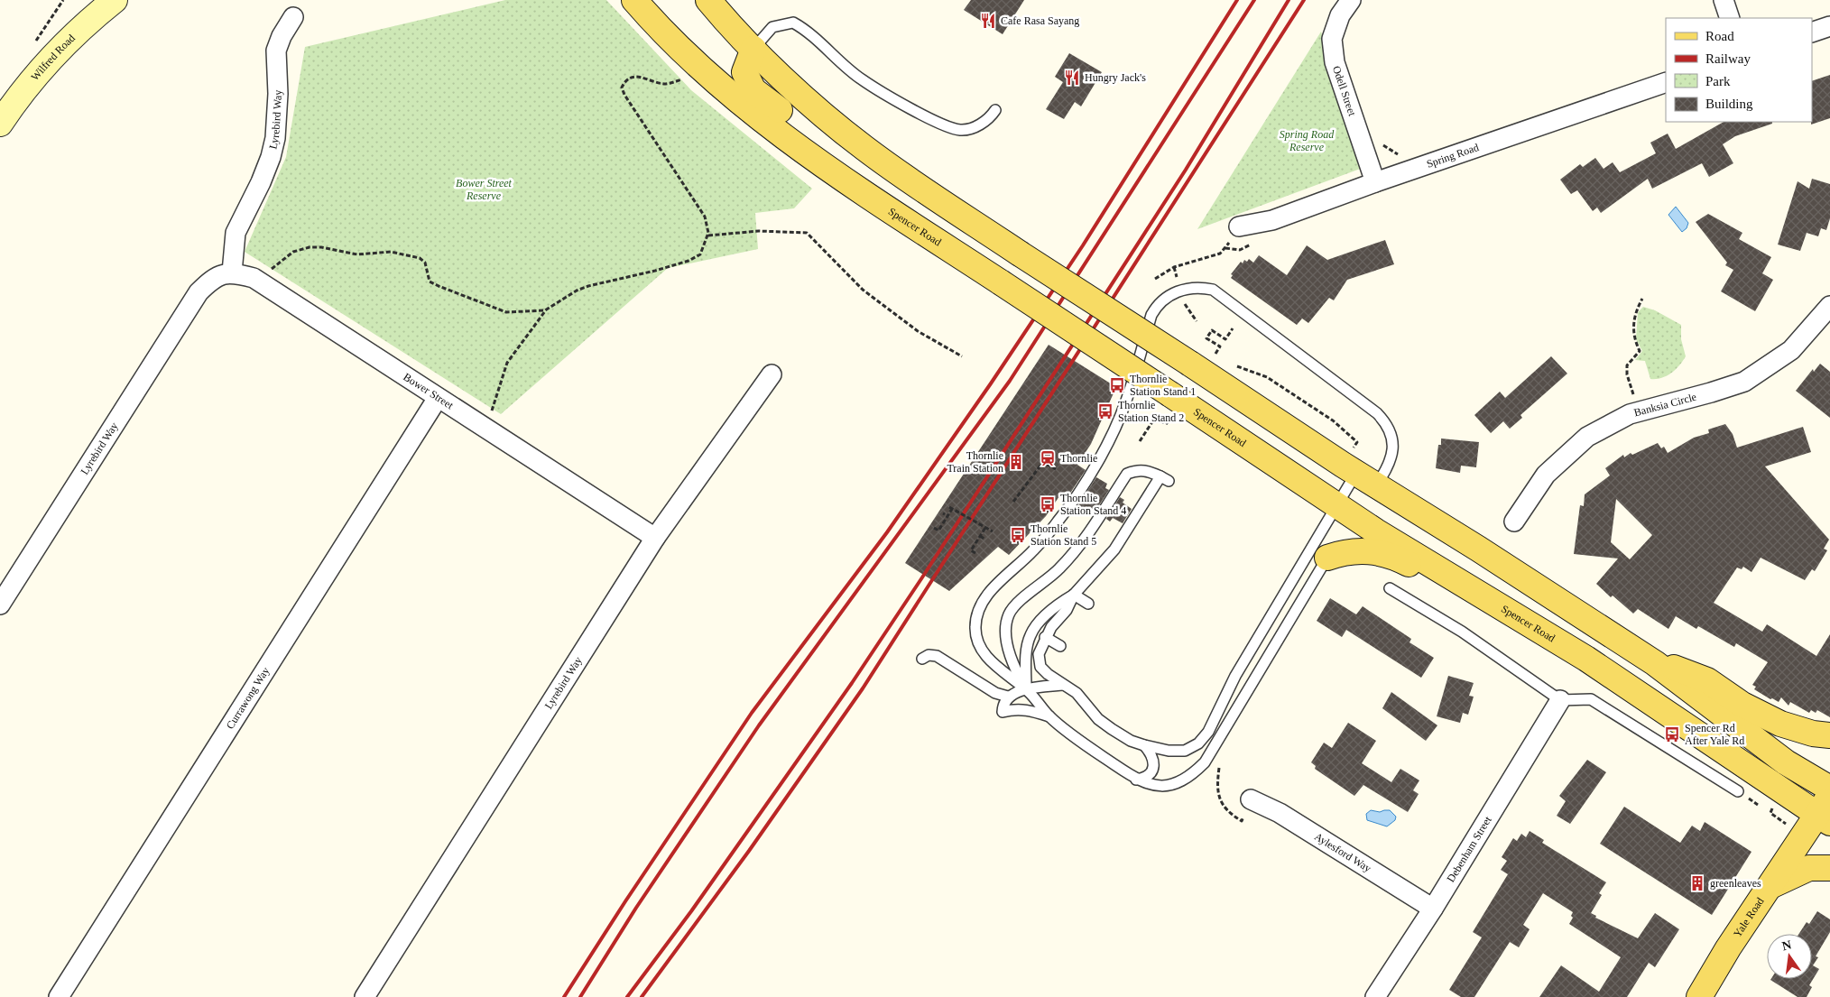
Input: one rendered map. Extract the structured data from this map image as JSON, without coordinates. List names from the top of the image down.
{
  "streets": {
    "main road": ["Wilfred Road", "Spencer Road", "Yale Road"],
    "street": [
      "Odell Street",
      "Lyrebird Way",
      "Spring Road",
      "Bower Street",
      "Banksia Circle",
      "Currawong Way",
      "Debenham Street",
      "Aylesford Way"
    ]
  },
  "crossings": [
    ["Odell Street", "Spring Road"],
    ["Lyrebird Way", "Bower Street"],
    ["Spencer Road", "Yale Road"],
    ["Bower Street", "Currawong Way"],
    ["Debenham Street", "Aylesford Way"]
  ],
  "parks": ["Spring Road Reserve", "Bower Street Reserve"],
  "places": {
    "restaurant": ["Cafe Rasa Sayang", "Hungry Jack's"],
    "bus stop": [
      "Thornlie Station Stand 1",
      "Thornlie Station Stand 2",
      "Thornlie Station Stand 4",
      "Thornlie Station Stand 5",
      "Spencer Rd After Yale Rd"
    ],
    "station": ["Thornlie"],
    "building": ["Thornlie Train Station", "greenleaves"]
  },
  "legend": [
    "Road",
    "Railway",
    "Park",
    "Building"
  ],
  "north": "top"
}
